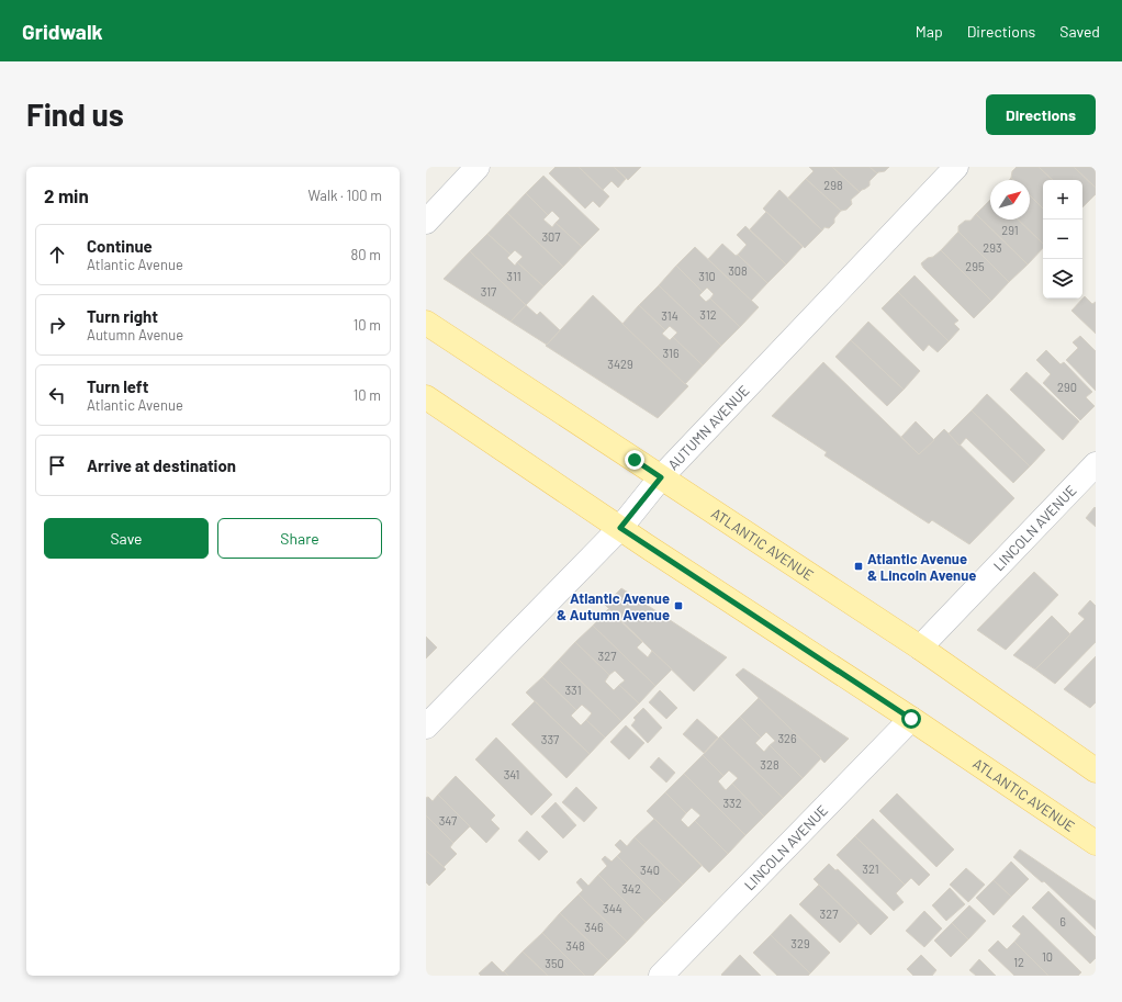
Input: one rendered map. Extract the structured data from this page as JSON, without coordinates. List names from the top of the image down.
{
  "streets": {
    "main road": ["ATLANTIC AVENUE"],
    "street": ["AUTUMN AVENUE", "LINCOLN AVENUE"]
  },
  "crossings": [
    ["AUTUMN AVENUE", "ATLANTIC AVENUE"],
    ["LINCOLN AVENUE", "ATLANTIC AVENUE"]
  ],
  "places": {
    "transit": ["Atlantic Avenue & Lincoln Avenue", "Atlantic Avenue & Autumn Avenue"]
  },
  "house_numbers": [
    "298",
    "291",
    "307",
    "293",
    "295",
    "308",
    "311",
    "310",
    "317",
    "312",
    "314",
    "316",
    "3429",
    "290",
    "327",
    "331",
    "326",
    "337",
    "328",
    "341",
    "332",
    "347",
    "321",
    "340",
    "342",
    "344",
    "327",
    "6",
    "346",
    "329",
    "348",
    "10",
    "12",
    "350"
  ],
  "north": "top right",
  "page": {
    "header": "Gridwalk",
    "nav": ["Map", "Directions", "Saved"],
    "buttons": [
      "Directions",
      ["Save", "Share"]
    ],
    "title": "Find us",
    "heading": ["2 min", "Walk · 100 m"],
    "map_buttons": ["+", "−"],
    "list": [
      ["Continue", "Atlantic Avenue", "80 m"],
      ["Turn right", "Autumn Avenue", "10 m"],
      ["Turn left", "Atlantic Avenue", "10 m"],
      "Arrive at destination"
    ]
  }
}
